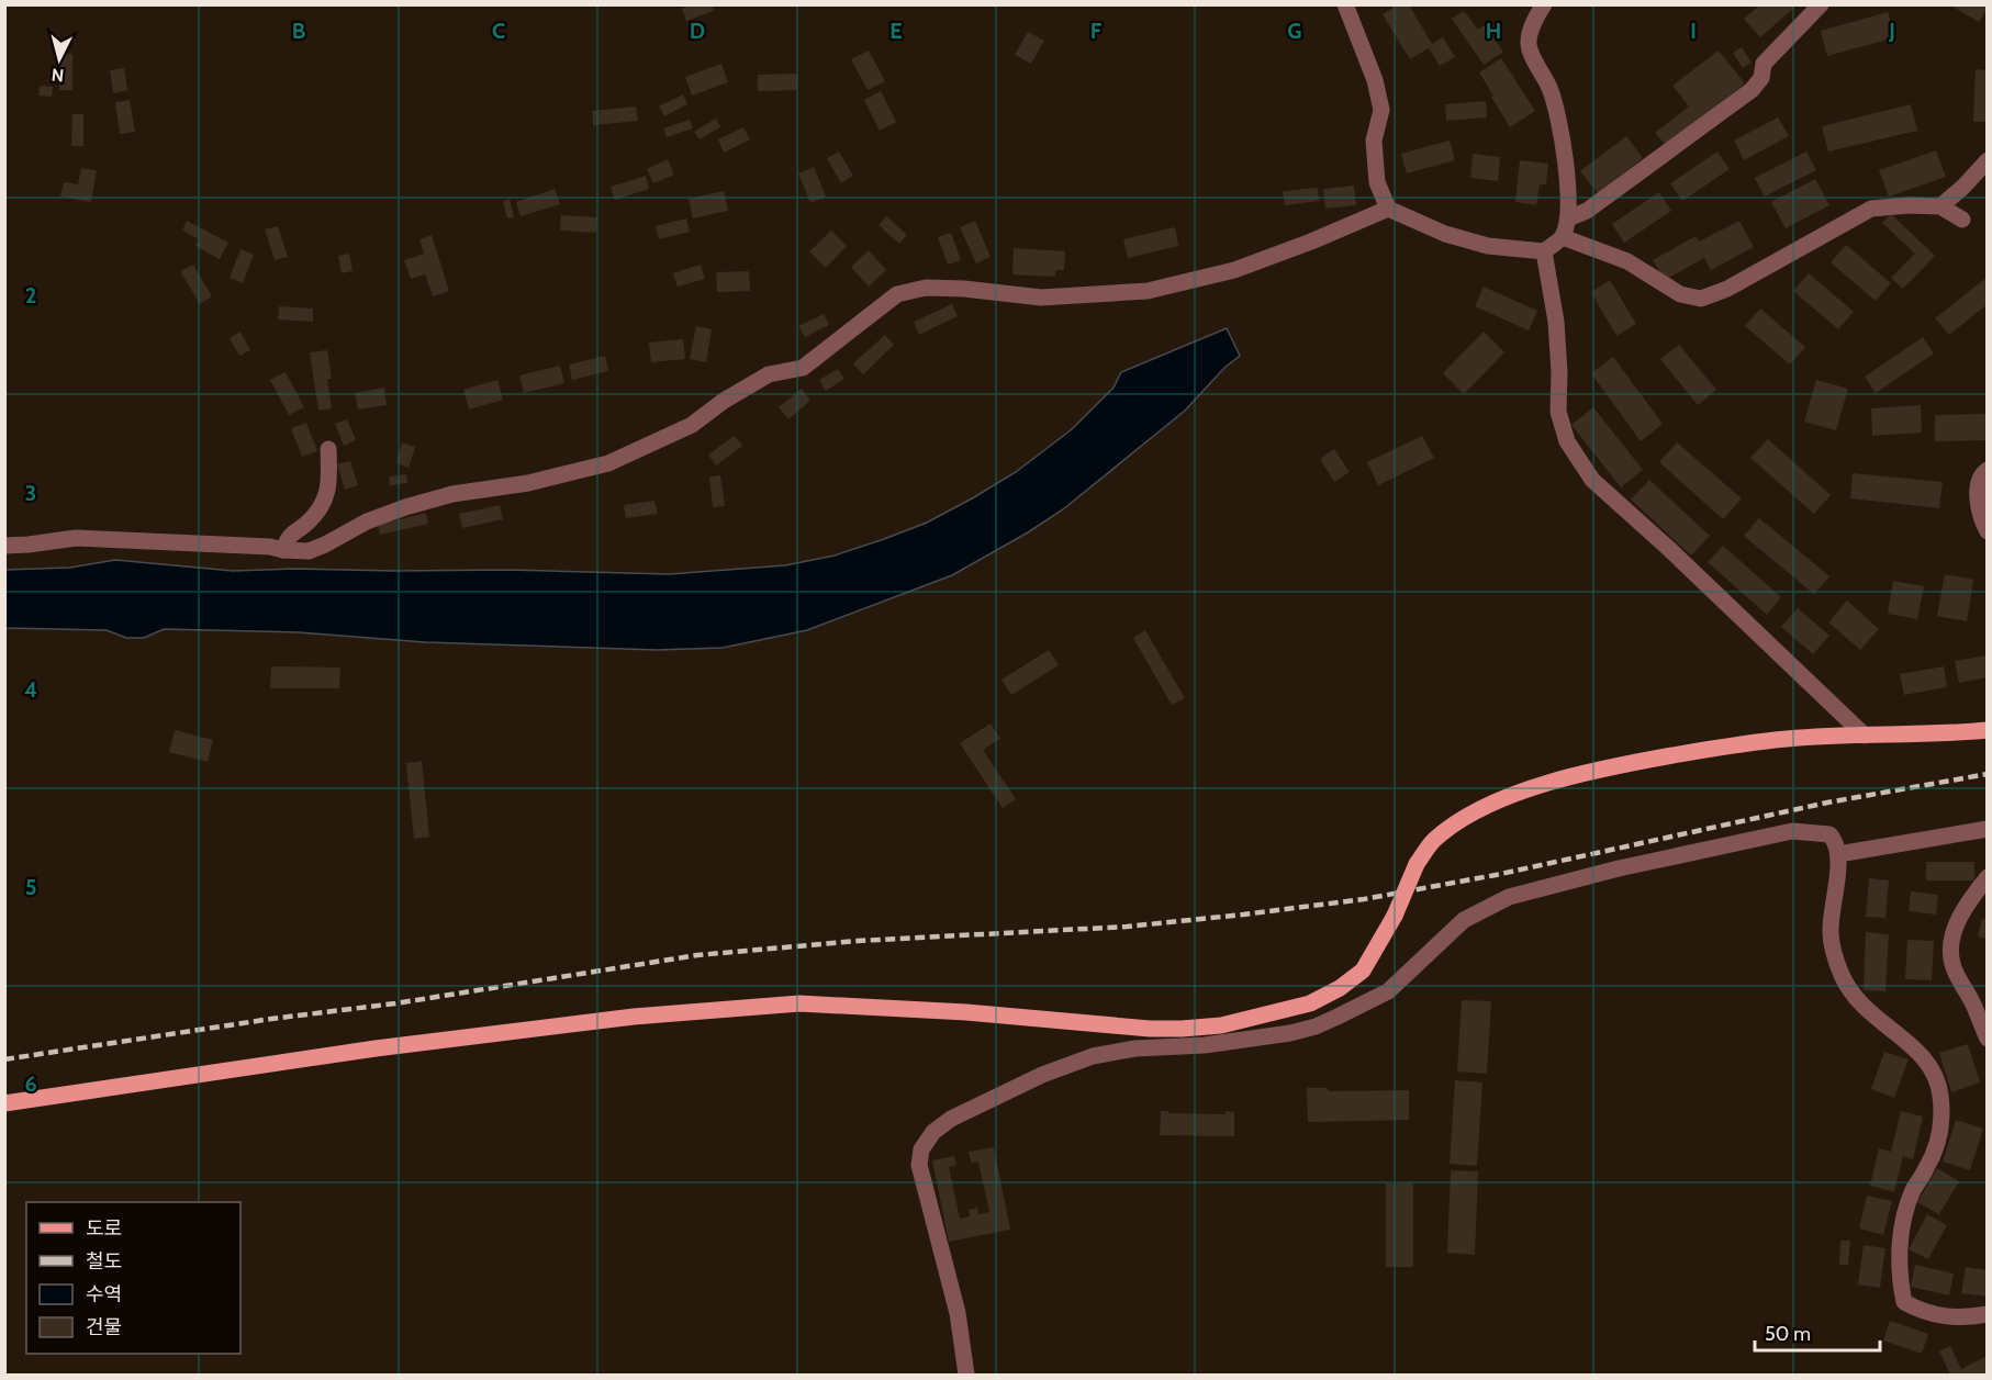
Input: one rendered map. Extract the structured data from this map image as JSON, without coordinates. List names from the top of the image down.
{
  "legend": [
    "도로",
    "철도",
    "수역",
    "건물"
  ],
  "scale_bar": "50 m",
  "north": "bottom",
  "grid": {
    "columns": [
      "B",
      "C",
      "D",
      "E",
      "F",
      "G",
      "H",
      "I",
      "J"
    ],
    "rows": [
      "2",
      "3",
      "4",
      "5",
      "6"
    ]
  }
}
